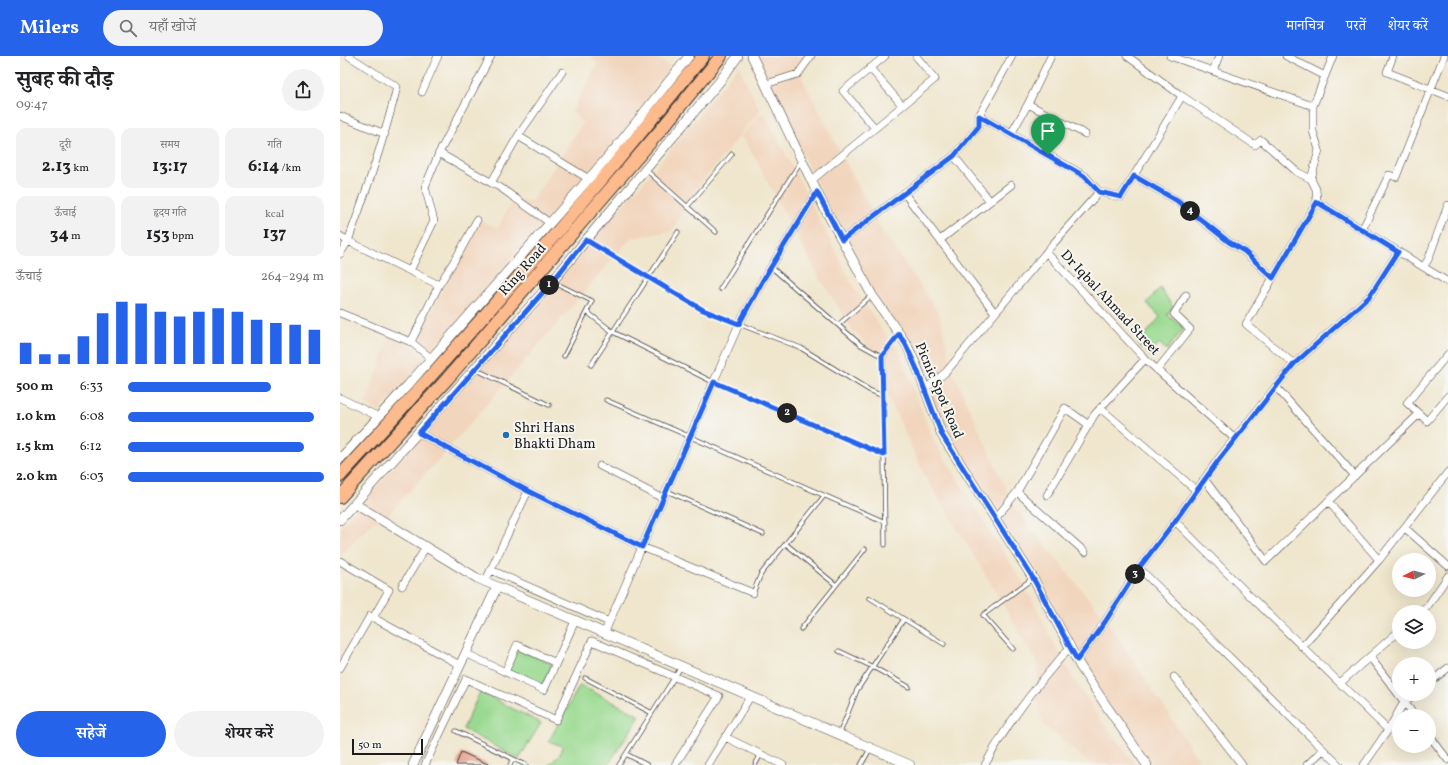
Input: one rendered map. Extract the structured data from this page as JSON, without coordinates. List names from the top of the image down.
{
  "streets": {
    "highway": ["Ring Road"],
    "street": ["Dr Iqbal Ahmad Street", "Picnic Spot Road"]
  },
  "places": ["Shri Hans Bhakti Dham"],
  "scale_bar": "50 m",
  "north": "left",
  "page": {
    "header": "Milers",
    "search": "यहाँ खोजें",
    "nav": ["मानचित्र", "परतें", "शेयर करें"],
    "heading": ["सुबह की दौड़", "09:47"],
    "stats": [
      ["दूरी", "2.13 km"],
      ["समय", "13:17"],
      ["गति", "6:14 /km"],
      ["ऊँचाई", "34 m"],
      ["हृदय गति", "153 bpm"],
      ["kcal", "137"]
    ],
    "pins": [
      "4",
      "1",
      "2",
      "3"
    ],
    "chart": ["ऊँचाई", "264–294 m"],
    "list": [
      {
        "name": "500 m",
        "note": "6:33"
      },
      {
        "name": "1.0 km",
        "note": "6:08"
      },
      {
        "name": "1.5 km",
        "note": "6:12"
      },
      {
        "name": "2.0 km",
        "note": "6:03"
      }
    ],
    "map_buttons": ["+", "−"],
    "buttons": ["सहेजें", "शेयर करें"],
    "scale": "50 m"
  }
}
